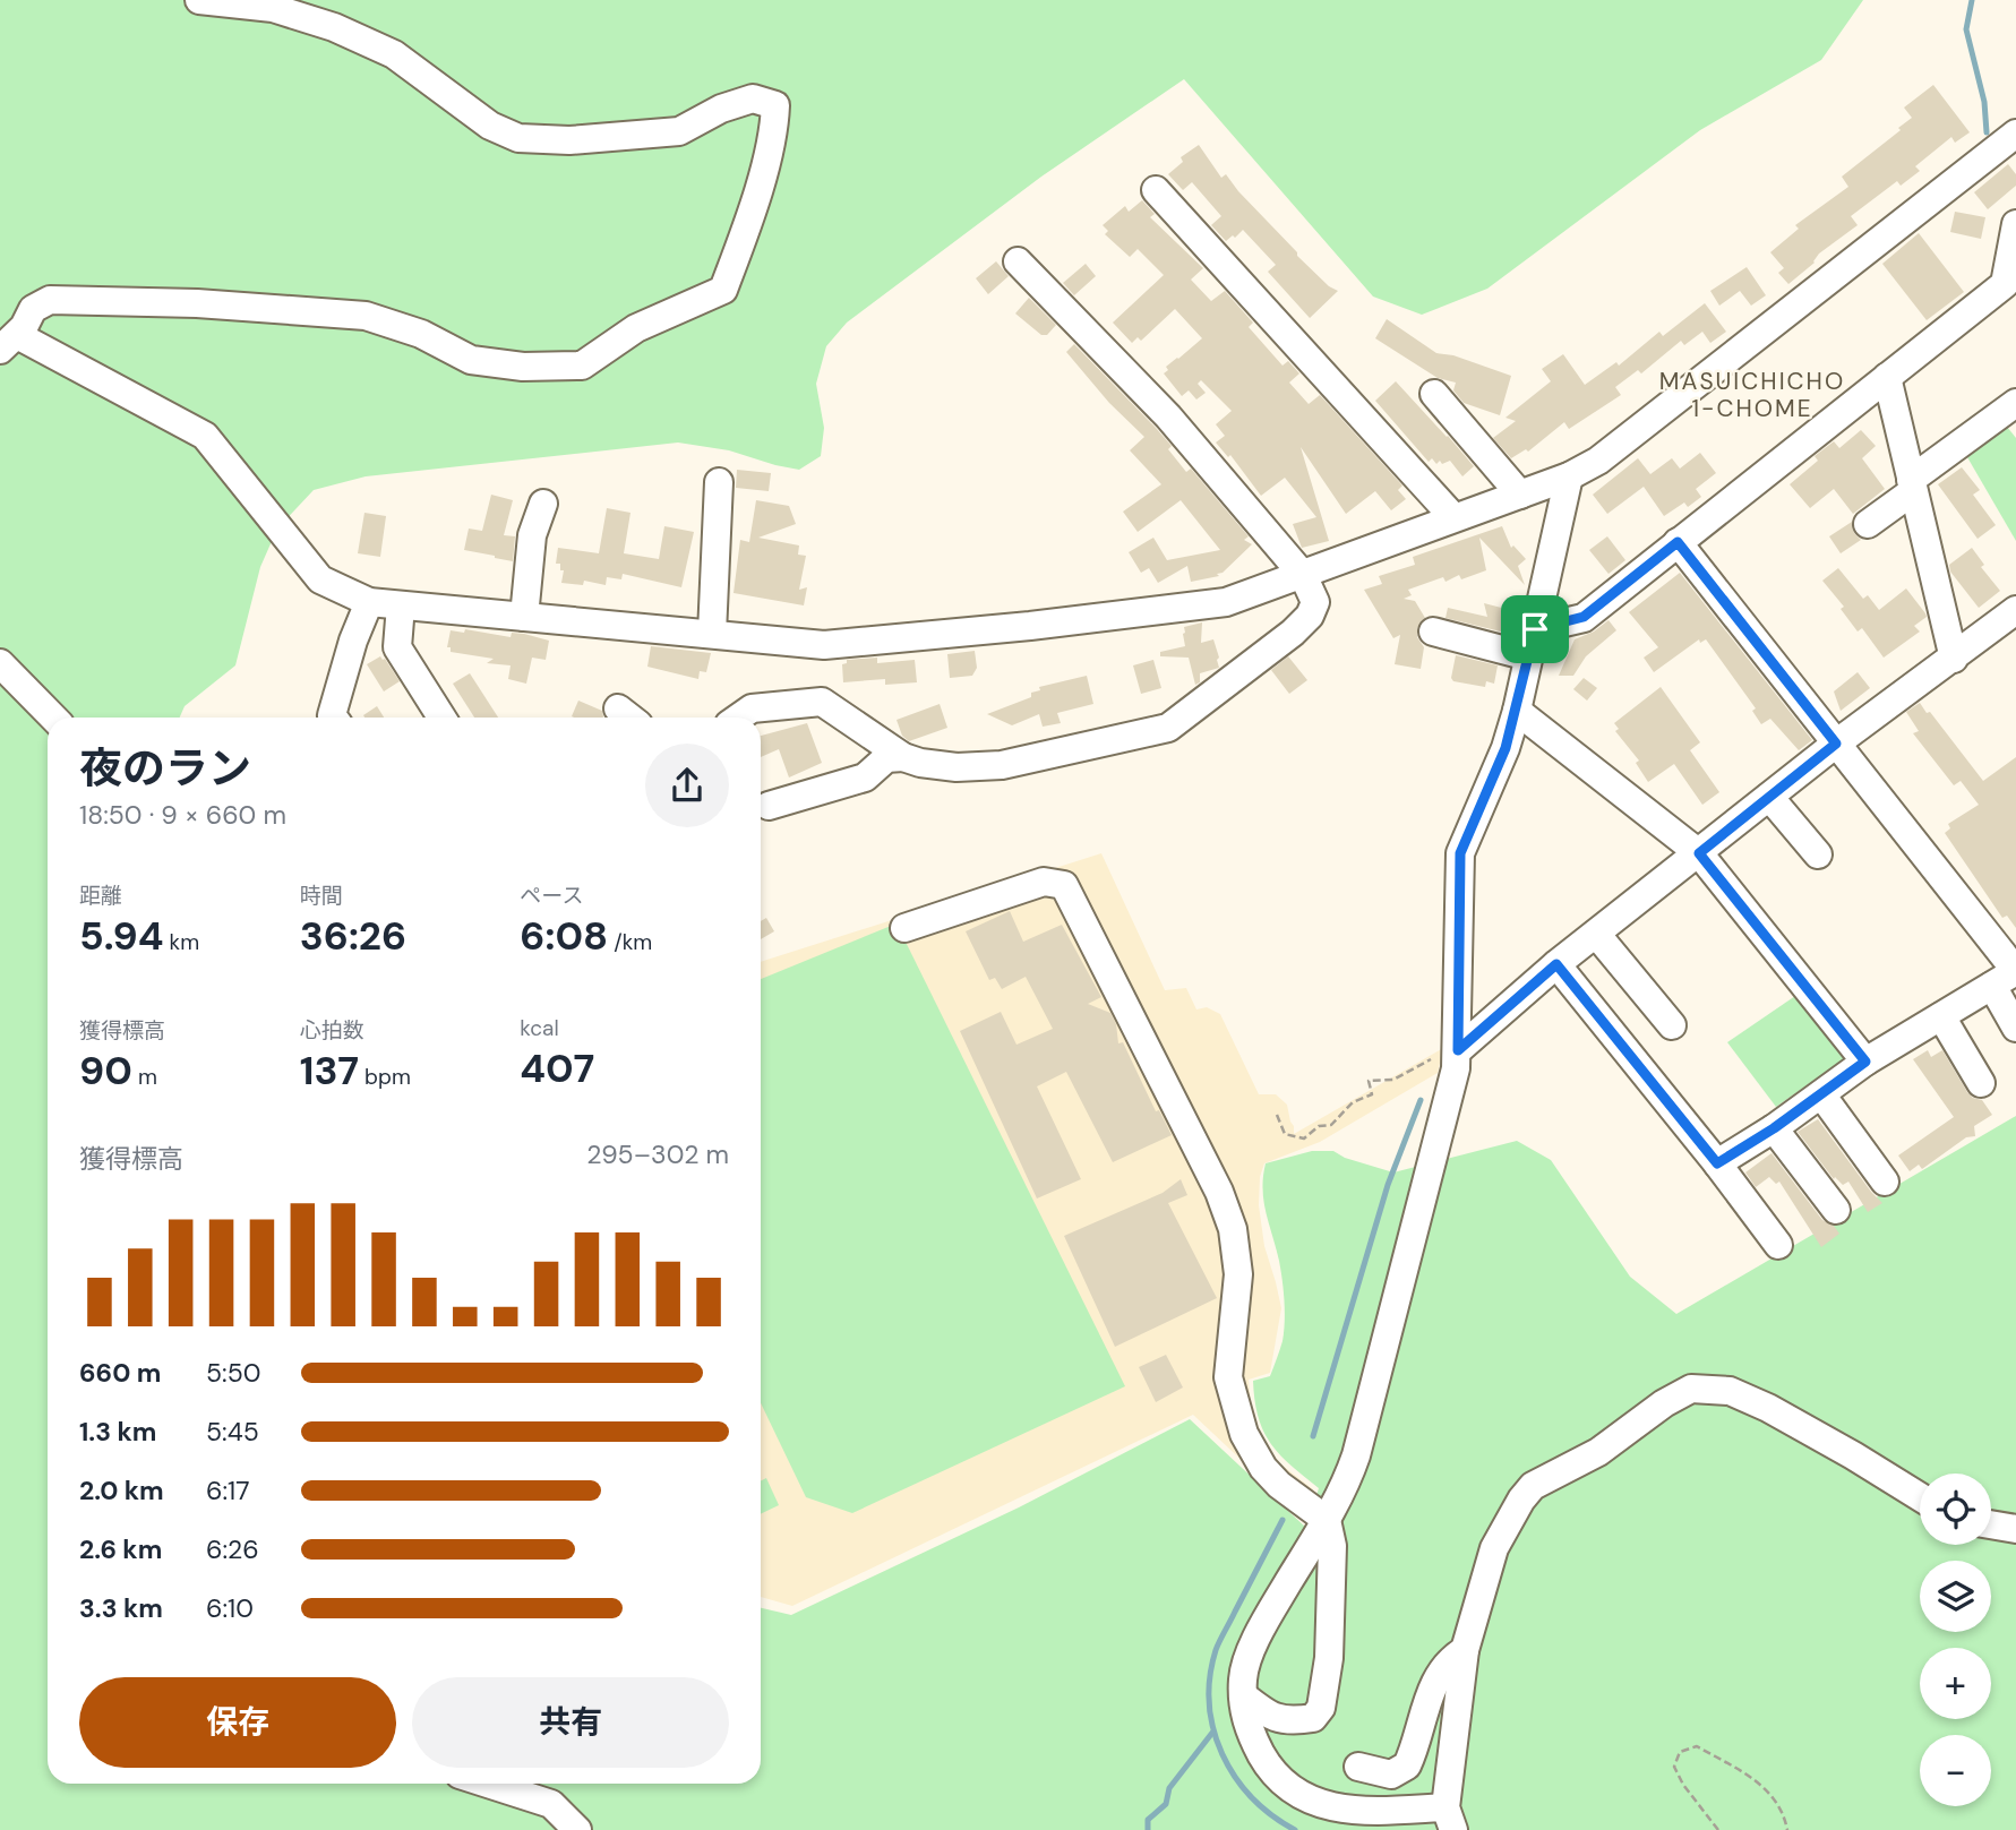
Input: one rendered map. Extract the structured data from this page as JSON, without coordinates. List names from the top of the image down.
{
  "districts": ["MASUICHICHO 1-CHOME"],
  "page": {
    "heading": ["夜のラン", "18:50 · 9 × 660 m"],
    "stats": [
      ["距離", "5.94 km"],
      ["時間", "36:26"],
      ["ペース", "6:08 /km"],
      ["獲得標高", "90 m"],
      ["心拍数", "137 bpm"],
      ["kcal", "407"]
    ],
    "chart": ["獲得標高", "295–302 m"],
    "list": [
      {
        "name": "660 m",
        "note": "5:50"
      },
      {
        "name": "1.3 km",
        "note": "5:45"
      },
      {
        "name": "2.0 km",
        "note": "6:17"
      },
      {
        "name": "2.6 km",
        "note": "6:26"
      },
      {
        "name": "3.3 km",
        "note": "6:10"
      }
    ],
    "map_buttons": ["+", "−"],
    "buttons": ["保存", "共有"]
  }
}
